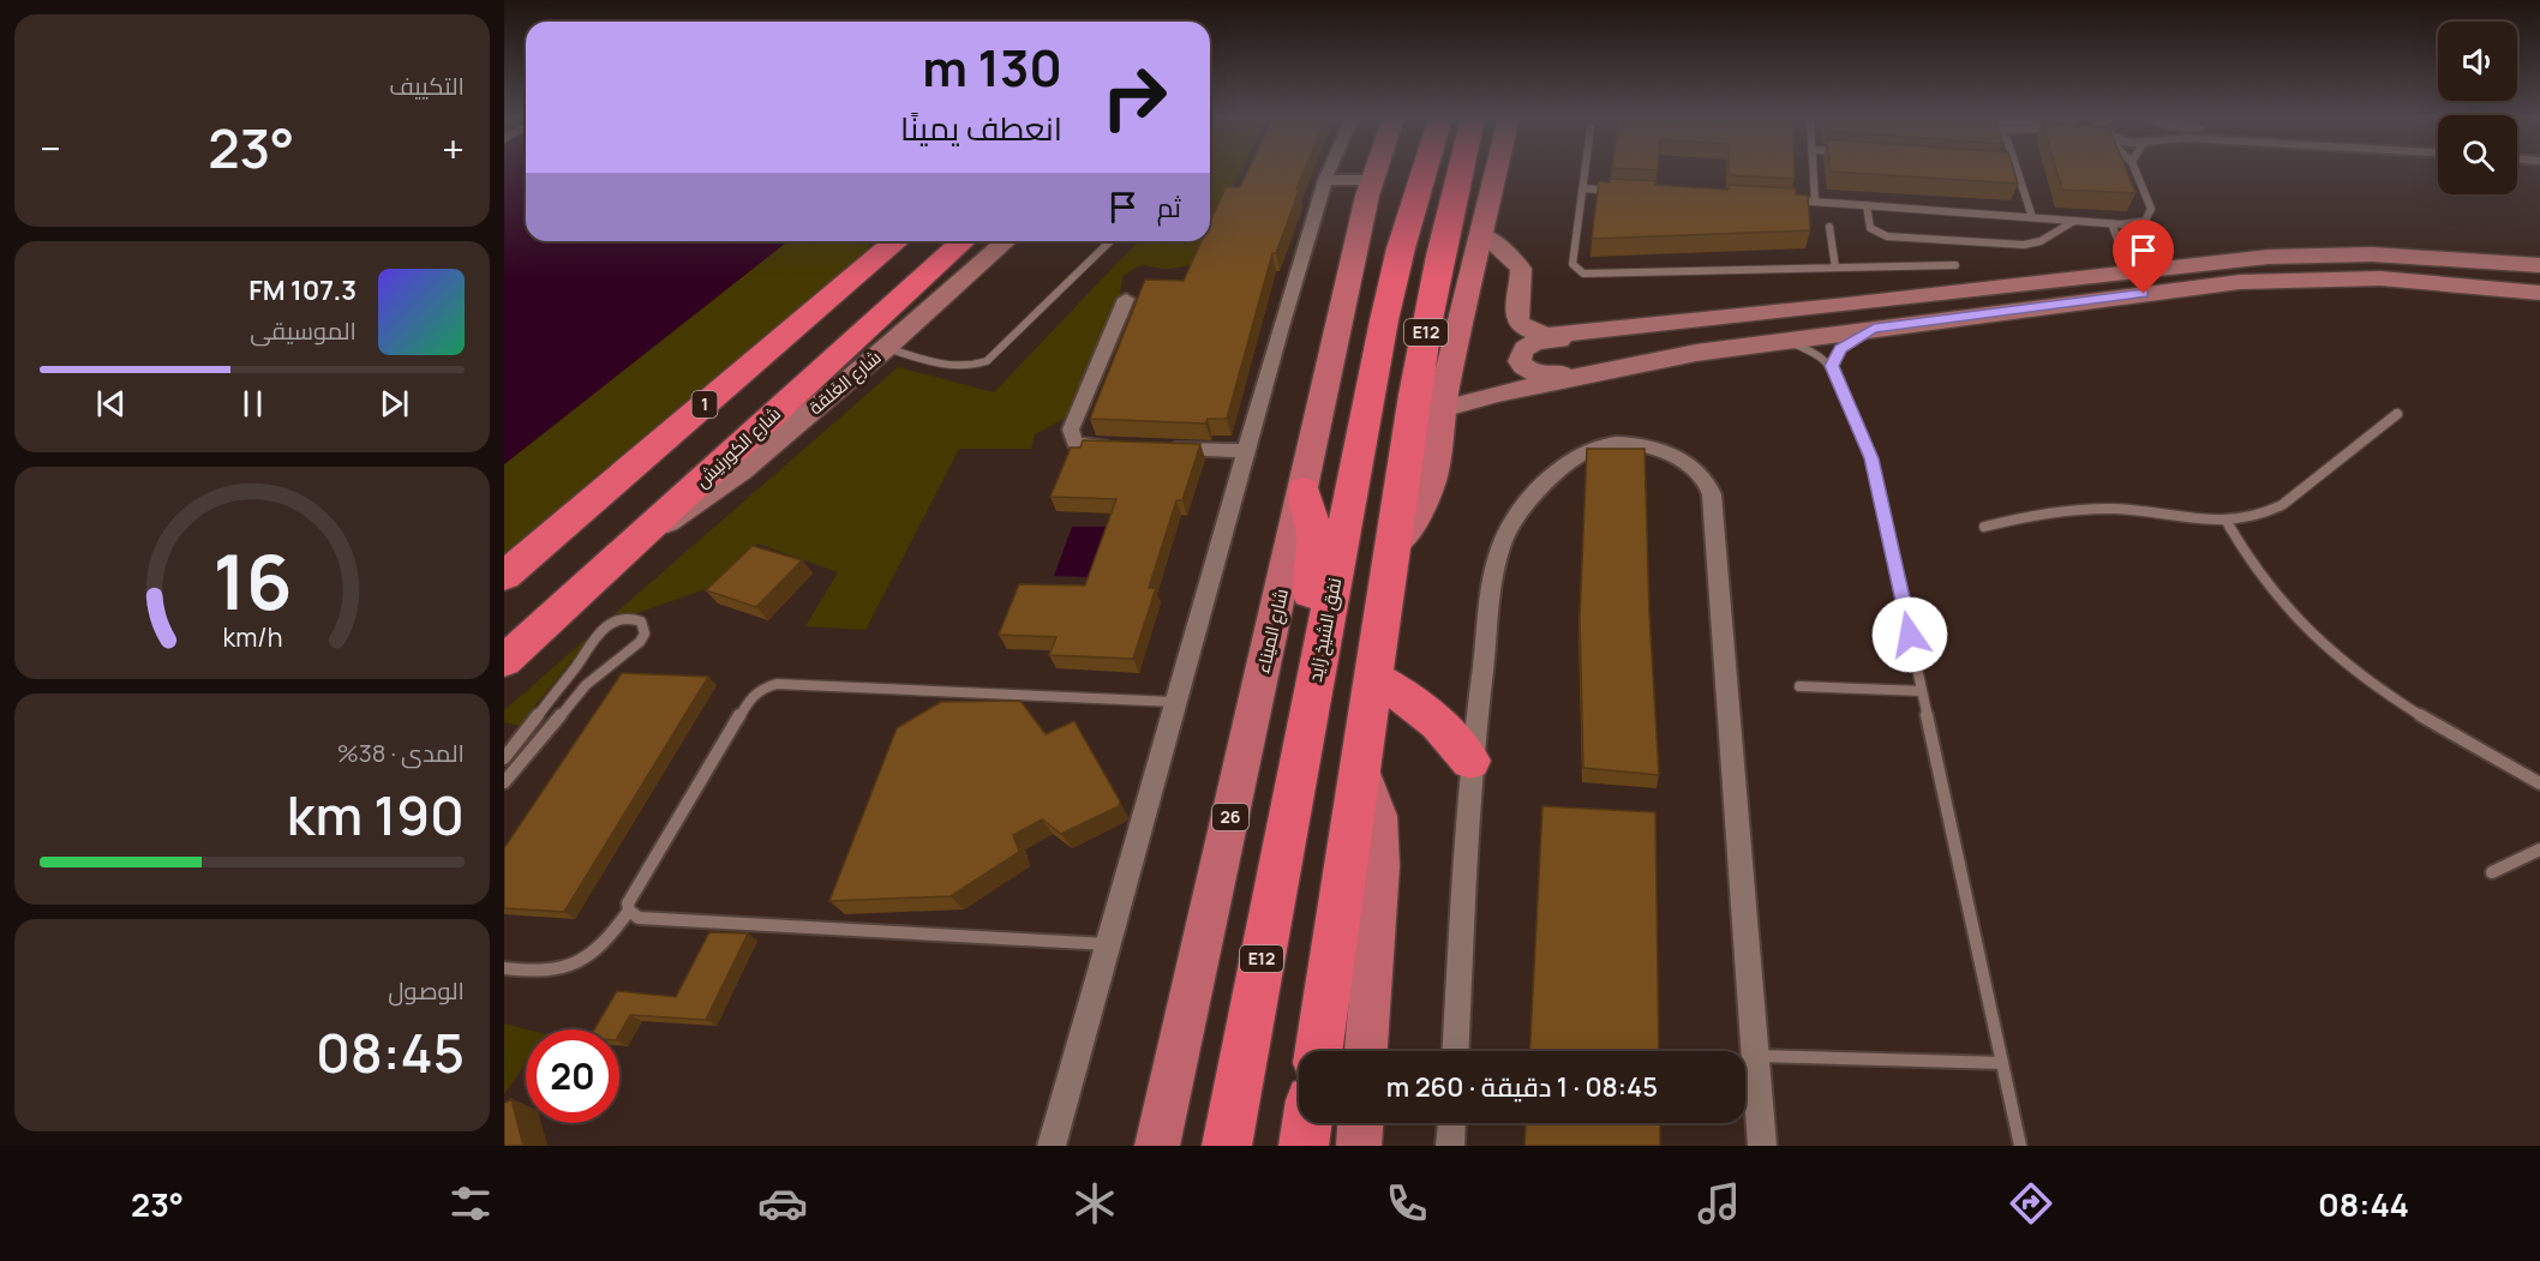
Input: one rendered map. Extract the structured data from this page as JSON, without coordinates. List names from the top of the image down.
{
  "streets": {
    "highway": [
      "E12",
      "1",
      "شارع الكورنيش",
      "نفق الشيخ زايد"
    ],
    "main road": ["شارع الغَلقة", "شارع الميناء", "26"]
  },
  "crossings": [
    ["شارع الغَلقة", "شارع الكورنيش"]
  ],
  "page": {
    "tile": [
      "التكييف",
      ["المدى · 38%", "190 km"],
      ["الوصول", "08:45"]
    ],
    "turn": ["130 m", "انعطف يمينًا"],
    "heat": ["−", "23°", "+"],
    "then": "ثم",
    "song": ["107.3 FM", "الموسيقى"],
    "limit": "20",
    "trip": "08:45 · 1 دقيقة · 260 m",
    "tabs": ["08:44", "23°"],
    "gauge": ["16", "km/h"]
  }
}
